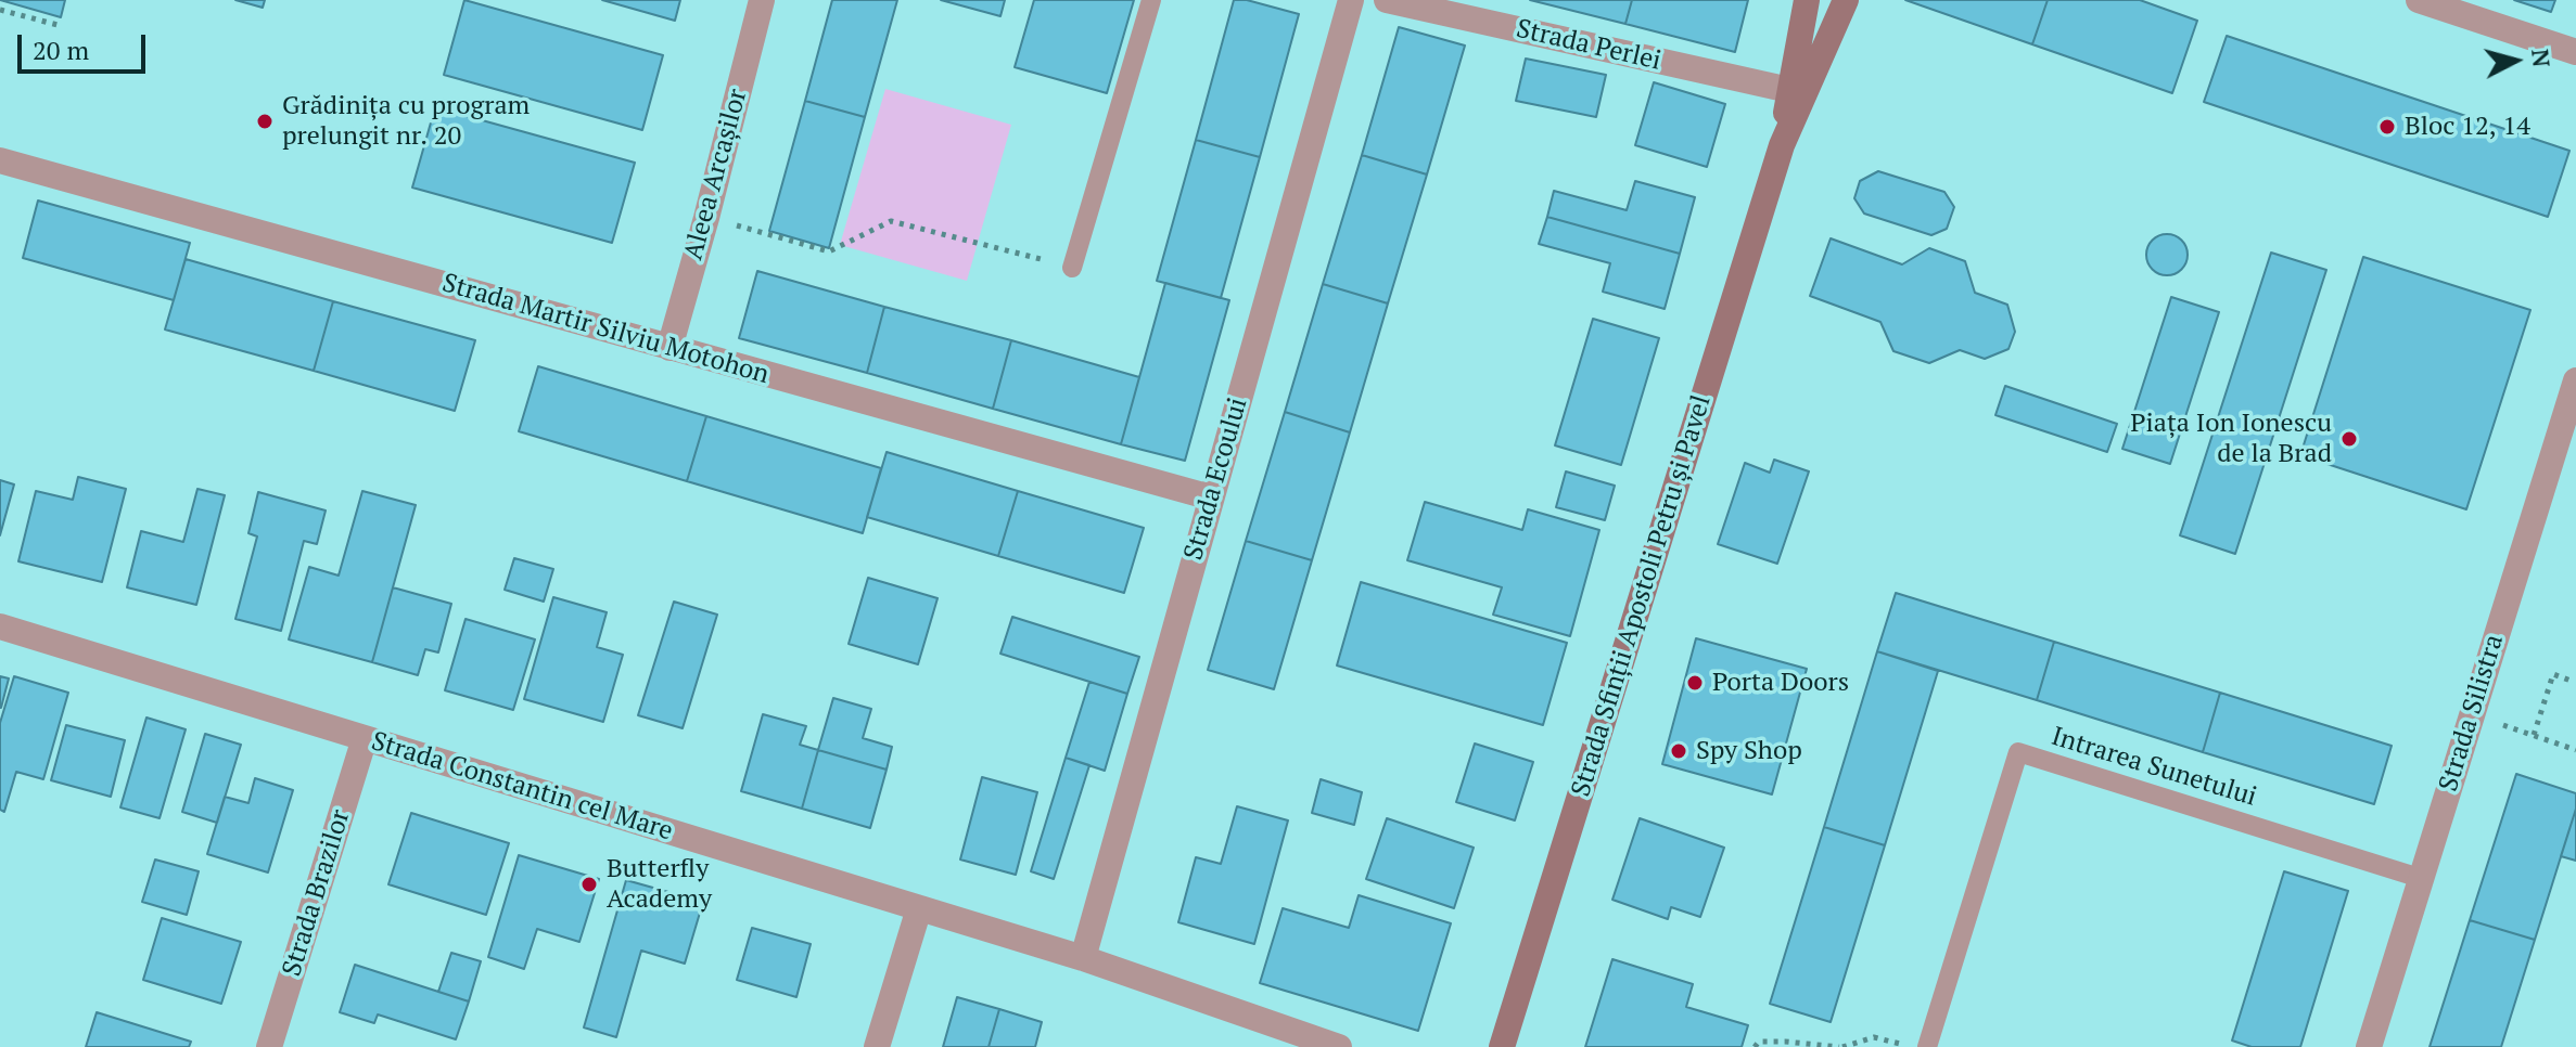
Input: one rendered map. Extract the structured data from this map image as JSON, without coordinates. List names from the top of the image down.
{
  "streets": {
    "main road": ["Strada Sfinții Apostoli Petru și Pavel"],
    "street": [
      "Strada Perlei",
      "Aleea Arcașilor",
      "Strada Martir Silviu Motohon",
      "Strada Ecoului",
      "Strada Silistra",
      "Strada Constantin cel Mare",
      "Strada Brazilor"
    ],
    "lane": ["Intrarea Sunetului"]
  },
  "crossings": [
    ["Strada Perlei", "Strada Sfinții Apostoli Petru și Pavel"],
    ["Aleea Arcașilor", "Strada Martir Silviu Motohon"],
    ["Strada Martir Silviu Motohon", "Strada Ecoului"],
    ["Strada Ecoului", "Strada Constantin cel Mare"],
    ["Strada Silistra", "Intrarea Sunetului"],
    ["Strada Constantin cel Mare", "Strada Brazilor"]
  ],
  "places": [
    "Grădinița cu program prelungit nr. 20",
    "Bloc 12, 14",
    "Piața Ion Ionescu de la Brad",
    "Porta Doors",
    "Spy Shop",
    "Butterfly Academy"
  ],
  "scale_bar": "20 m",
  "north": "right"
}
